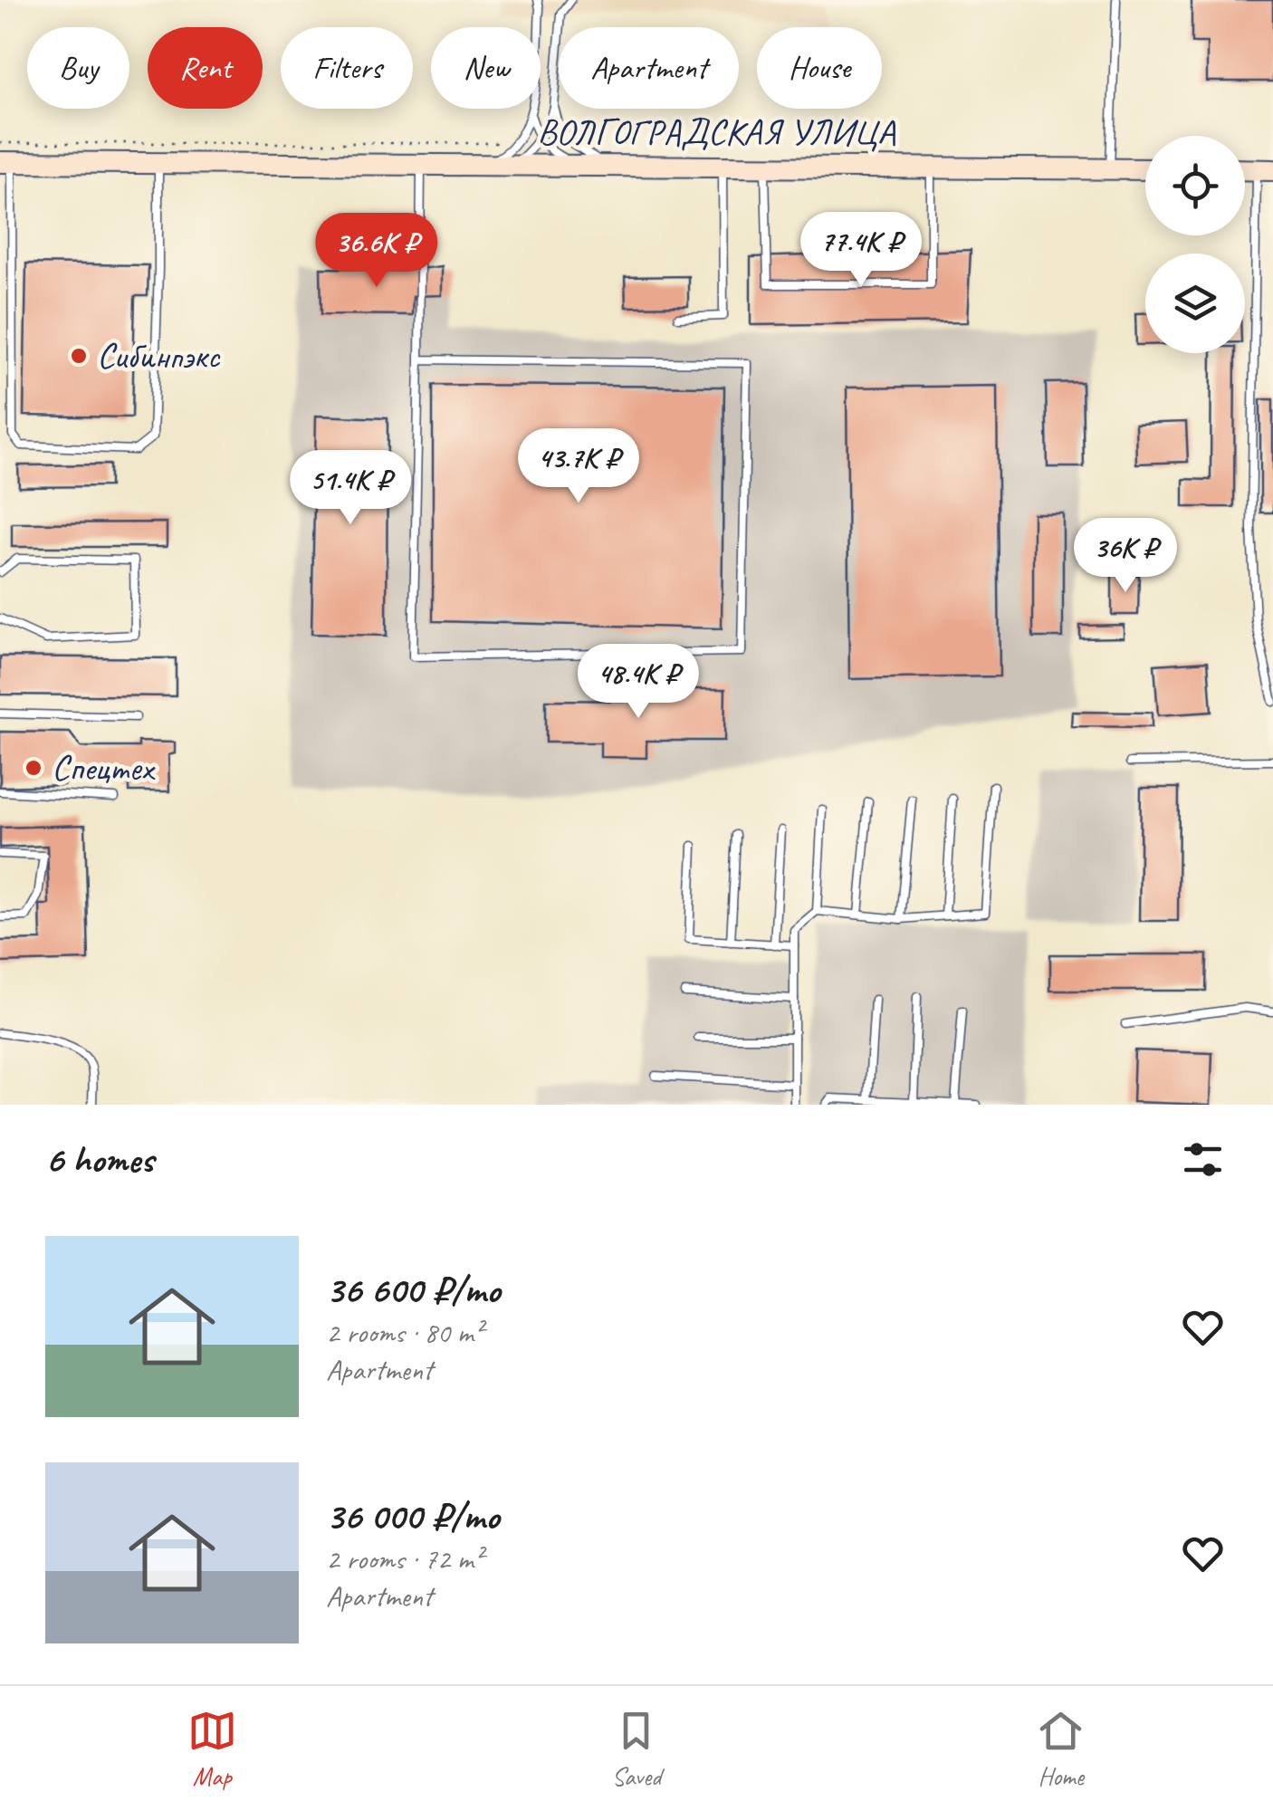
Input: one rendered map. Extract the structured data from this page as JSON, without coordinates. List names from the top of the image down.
{
  "streets": {
    "main road": ["ВОЛГОГРАДСКАЯ УЛИЦА"]
  },
  "places": ["Сибинпэкс", "Спецтех"],
  "page": {
    "chip": [
      "Buy",
      "Rent",
      "Filters",
      "New",
      "Apartment",
      "House"
    ],
    "price": [
      "77.4K ₽",
      "36.6K ₽",
      "43.7K ₽",
      "51.4K ₽",
      "36K ₽",
      "48.4K ₽"
    ],
    "heading": "6 homes",
    "list": [
      {
        "name": "36 600 ₽/mo",
        "note": "2 rooms · 80 m² · Apartment"
      },
      {
        "name": "36 000 ₽/mo",
        "note": "2 rooms · 72 m² · Apartment"
      }
    ],
    "tabs": ["Map", "Saved", "Home"]
  }
}
